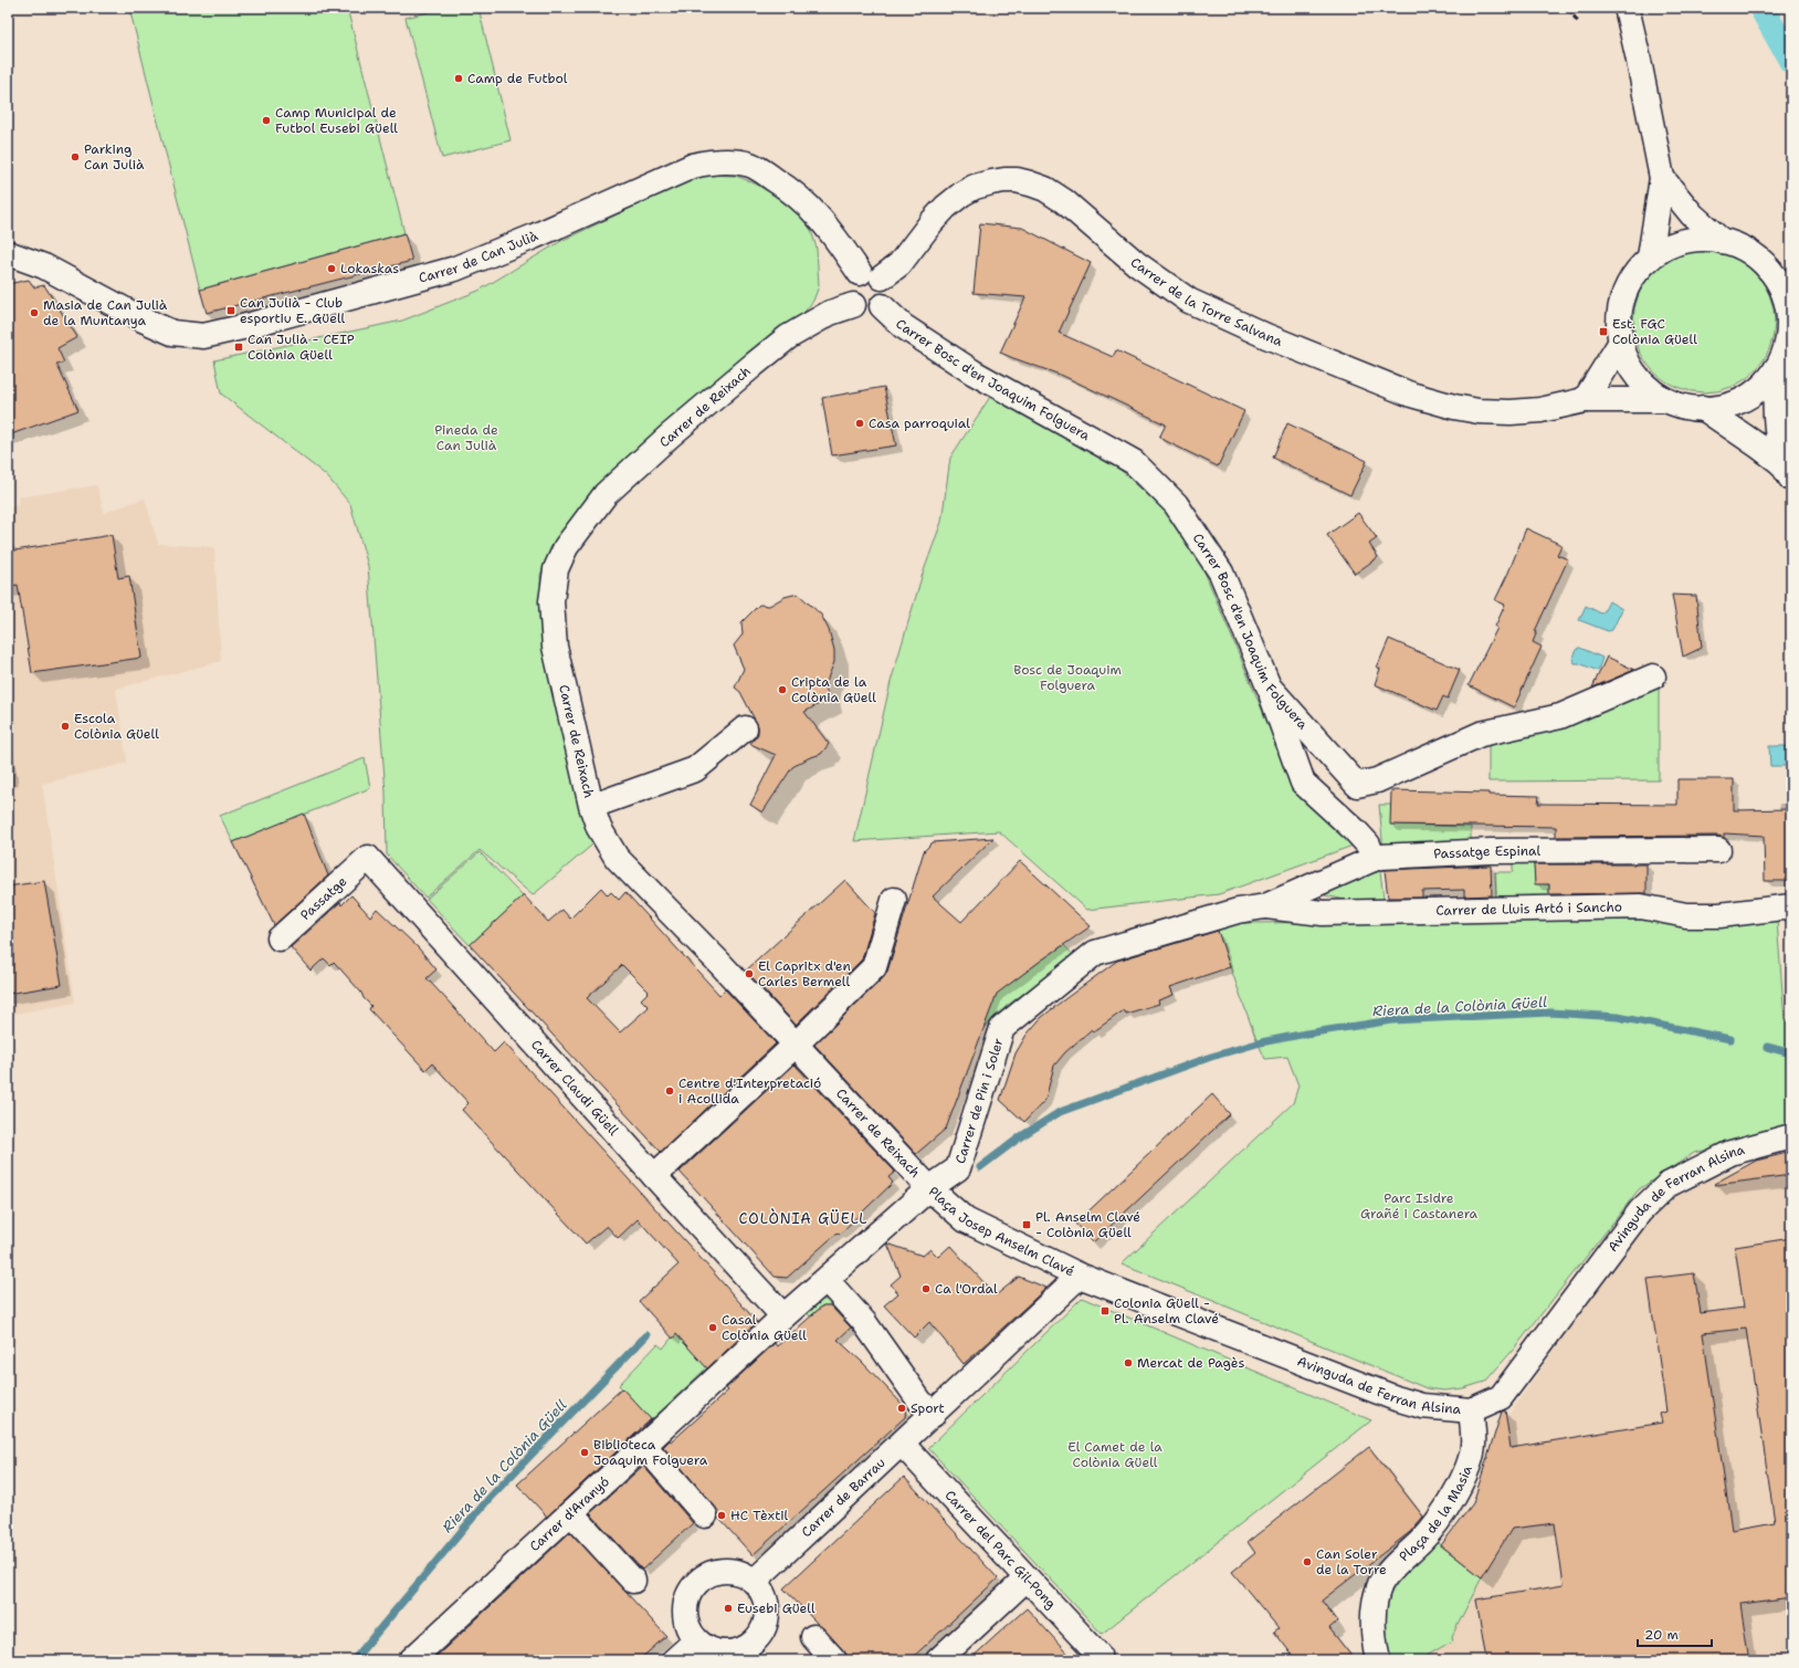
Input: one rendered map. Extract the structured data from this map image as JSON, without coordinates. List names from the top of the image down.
{
  "streets": {
    "street": [
      "Carrer de Can Julià",
      "Carrer de la Torre Salvana",
      "Carrer Bosc d'en Joaquim Folguera",
      "Carrer de Reixach",
      "Passatge Espinal",
      "Passatge",
      "Carrer de Lluis Artó i Sancho",
      "Carrer Claudi Güell",
      "Carrer de Pin i Soler",
      "Avinguda de Ferran Alsina",
      "Plaça Josep Anselm Clavé",
      "Carrer de Barrau",
      "Plaça de la Masia",
      "Carrer d'Aranyó",
      "Carrer del Parc Gil-Pong"
    ]
  },
  "crossings": [
    ["Carrer de Can Julià", "Carrer de la Torre Salvana"],
    ["Carrer de Can Julià", "Carrer Bosc d'en Joaquim Folguera"],
    ["Carrer de Can Julià", "Carrer de Reixach"],
    ["Carrer de la Torre Salvana", "Carrer Bosc d'en Joaquim Folguera"],
    ["Carrer de la Torre Salvana", "Carrer de Reixach"],
    ["Carrer Bosc d'en Joaquim Folguera", "Carrer de Reixach"],
    ["Carrer de Reixach", "Carrer de Pin i Soler"],
    ["Carrer de Reixach", "Plaça Josep Anselm Clavé"],
    ["Passatge Espinal", "Carrer de Lluis Artó i Sancho"],
    ["Passatge Espinal", "Carrer de Pin i Soler"],
    ["Passatge", "Carrer Claudi Güell"],
    ["Carrer de Lluis Artó i Sancho", "Carrer de Pin i Soler"],
    ["Carrer Claudi Güell", "Carrer d'Aranyó"],
    ["Carrer de Pin i Soler", "Plaça Josep Anselm Clavé"],
    ["Avinguda de Ferran Alsina", "Plaça Josep Anselm Clavé"],
    ["Avinguda de Ferran Alsina", "Carrer de Barrau"],
    ["Avinguda de Ferran Alsina", "Plaça de la Masia"],
    ["Plaça Josep Anselm Clavé", "Carrer de Barrau"],
    ["Plaça Josep Anselm Clavé", "Carrer d'Aranyó"],
    ["Carrer de Barrau", "Carrer del Parc Gil-Pong"]
  ],
  "districts": ["COLÒNIA GÜELL"],
  "water": ["Riera de la Colònia Güell"],
  "parks": [
    "Pineda de Can Julià",
    "Bosc de Joaquim Folguera",
    "Parc Isidre Grañé i Castanera",
    "El Camet de la Colònia Güell"
  ],
  "places": {
    "other": [
      "Camp de Futbol",
      "Camp Municipal de Futbol Eusebi Güell",
      "Parking Can Julià",
      "Lokaskas",
      "Masia de Can Julià de la Muntanya",
      "Casa parroquial",
      "Cripta de la Colònia Güell",
      "Escola Colònia Güell",
      "El Capritx d'en Carles Bermell",
      "Centre d'Interpretació i Acollida",
      "Ca l'Ordal",
      "Casal Colònia Güell",
      "Mercat de Pagès",
      "Sport",
      "Biblioteca Joaquim Folguera",
      "HC Tèxtil",
      "Can Soler de la Torre",
      "Eusebi Güell"
    ],
    "transit": [
      "Can Julià - Club esportiu E. Güell",
      "Est. FGC Colònia Güell",
      "Can Julià - CEIP Colònia Güell",
      "Pl. Anselm Clavé - Colònia Güell",
      "Colonia Güell - Pl. Anselm Clavé"
    ]
  },
  "scale_bar": "20 m"
}
